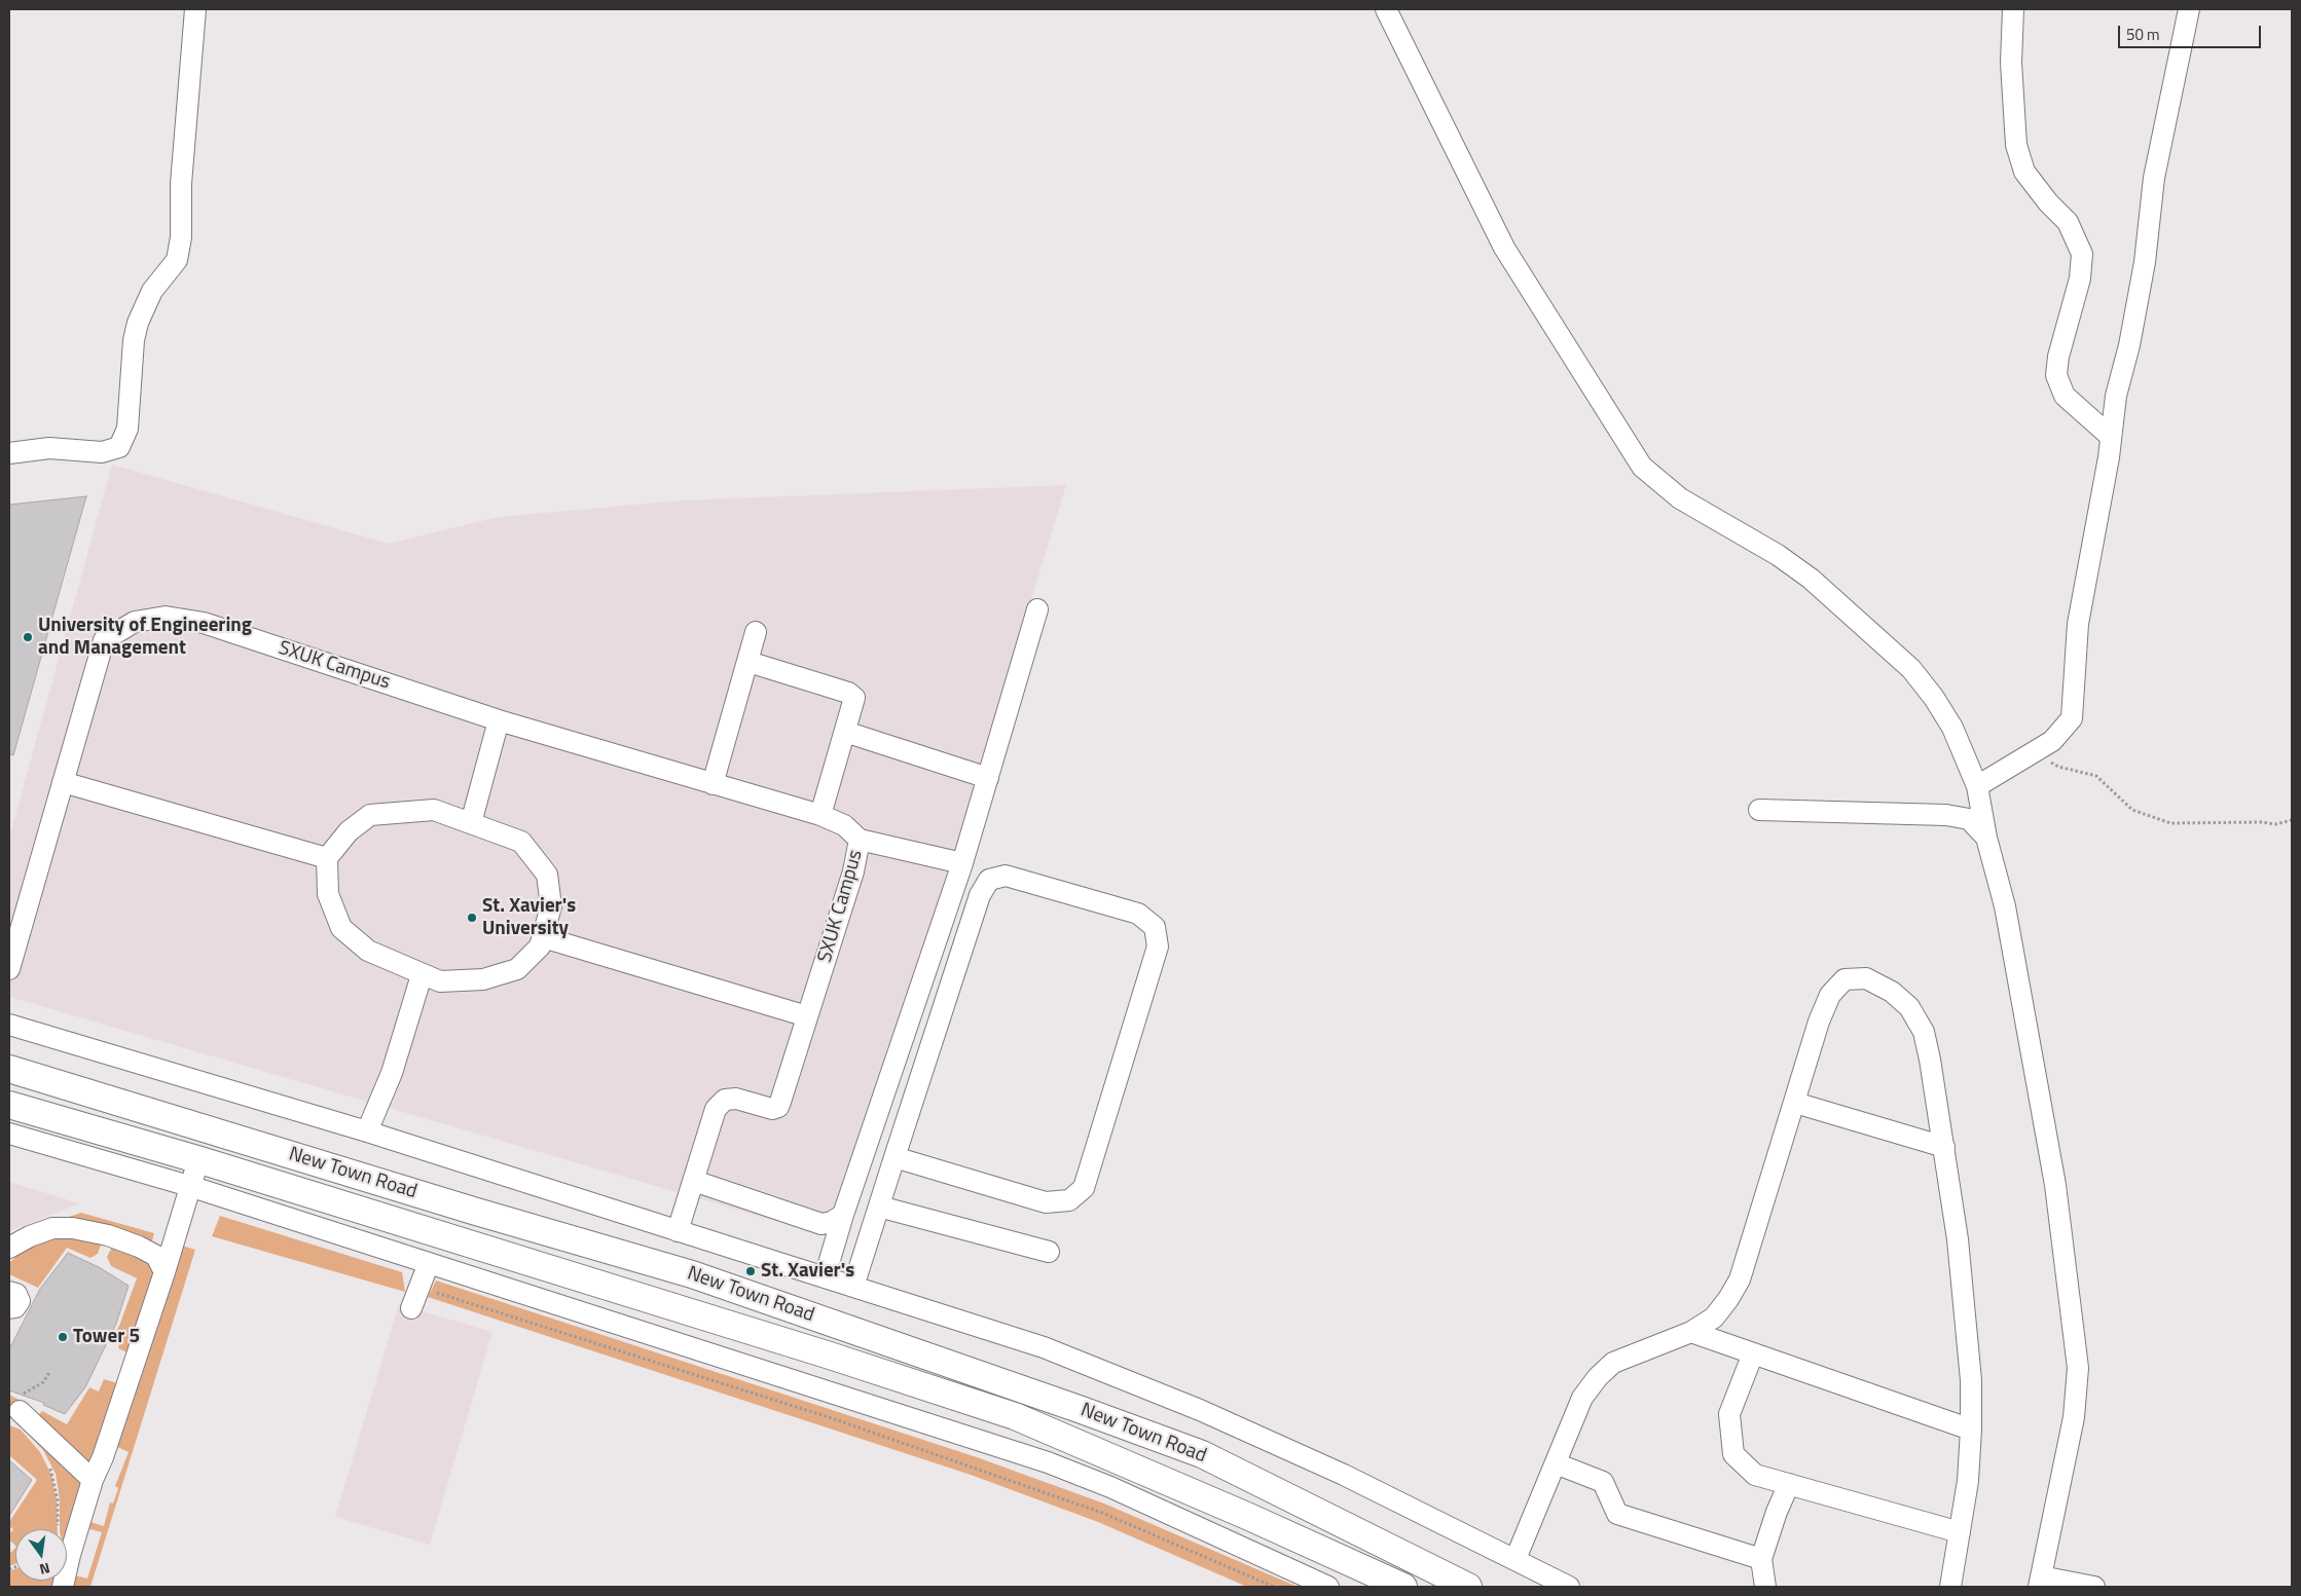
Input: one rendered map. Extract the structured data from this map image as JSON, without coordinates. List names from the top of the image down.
{
  "streets": {
    "main road": ["New Town Road"],
    "street": ["SXUK Campus"]
  },
  "places": [
    "University of Engineering and Management",
    "St. Xavier's University",
    "St. Xavier's",
    "Tower 5"
  ],
  "scale_bar": "50 m",
  "north": "bottom"
}
